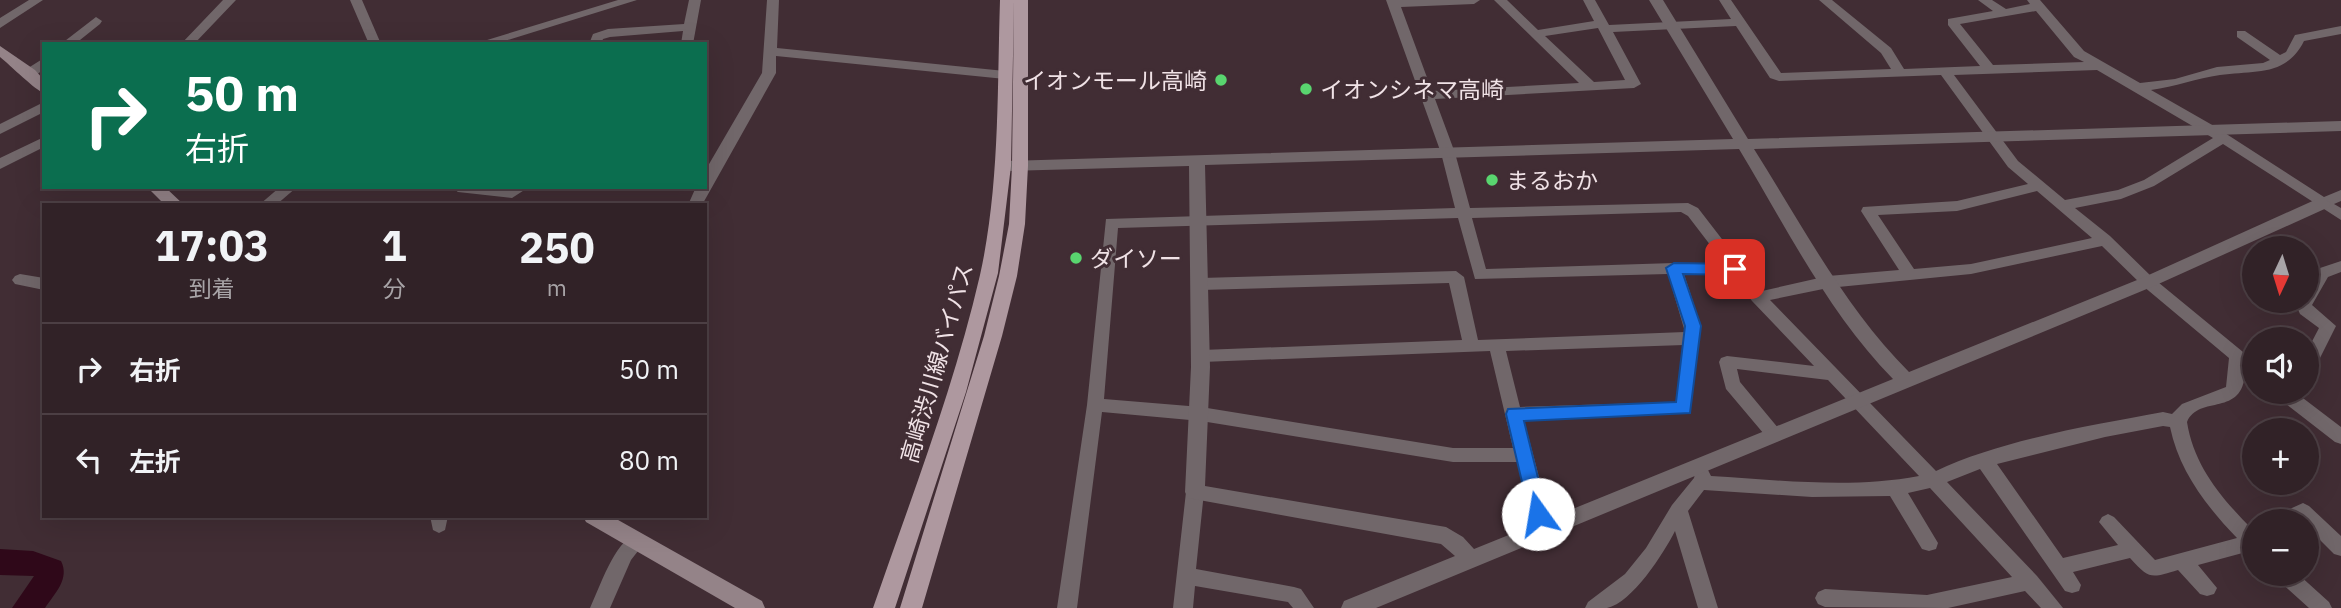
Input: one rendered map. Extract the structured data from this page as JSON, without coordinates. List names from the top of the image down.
{
  "streets": {
    "main road": ["高崎渋川線バイパス"]
  },
  "places": [
    "イオンモール高崎",
    "イオンシネマ高崎",
    "まるおか",
    "ダイソー"
  ],
  "north": "bottom",
  "page": {
    "turn": ["50 m", "右折"],
    "eta": [
      "17:03",
      "到着",
      "1",
      "分",
      "250",
      "m"
    ],
    "map_buttons": ["+", "−"],
    "list": [
      {
        "name": "右折",
        "value": "50 m"
      },
      {
        "name": "左折",
        "value": "80 m"
      }
    ]
  }
}
